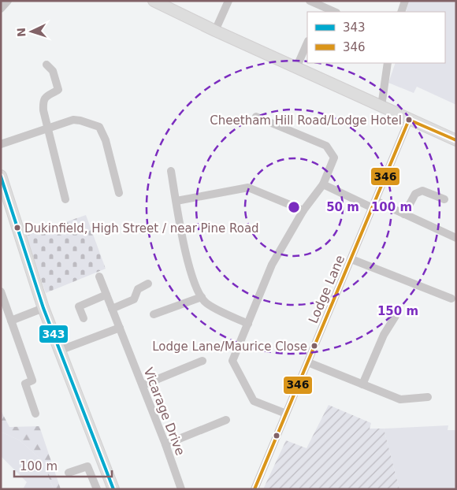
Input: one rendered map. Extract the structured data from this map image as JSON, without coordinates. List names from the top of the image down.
{
  "streets": {
    "street": ["Lodge Lane", "Vicarage Drive"]
  },
  "places": ["Cheetham Hill Road/Lodge Hotel", "Dukinfield, High Street / near Pine Road", "Lodge Lane/Maurice Close"],
  "lines": ["transit line 346", "transit line 343"],
  "legend": ["343", "346"],
  "scale_bar": "100 m",
  "north": "left",
  "rings": ["50 m", "100 m", "150 m"]
}
